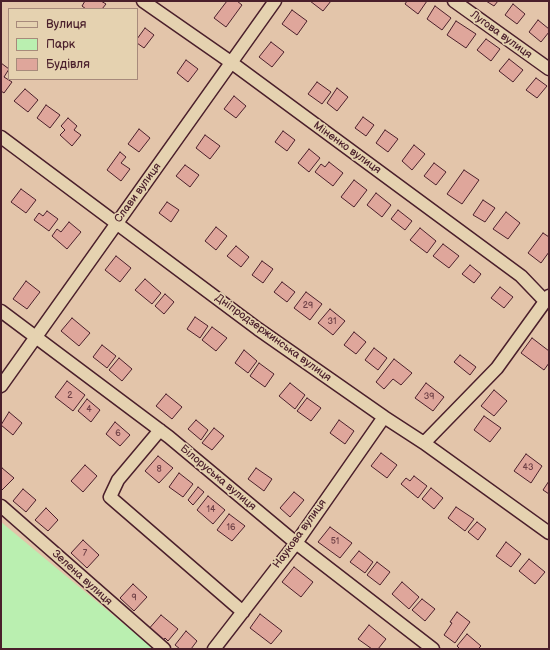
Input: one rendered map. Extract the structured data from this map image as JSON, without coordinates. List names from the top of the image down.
{
  "streets": {
    "street": [
      "Лугова вулиця",
      "Міненко вулиця",
      "Слави вулиця",
      "Дніпродзержинська вулиця",
      "Білоруська вулиця",
      "Наукова вулиця",
      "Зелена вулиця"
    ]
  },
  "crossings": [
    ["Міненко вулиця", "Слави вулиця"],
    ["Слави вулиця", "Дніпродзержинська вулиця"],
    ["Слави вулиця", "Білоруська вулиця"],
    ["Дніпродзержинська вулиця", "Наукова вулиця"],
    ["Білоруська вулиця", "Наукова вулиця"]
  ],
  "house_numbers": [
    "29",
    "31",
    "2",
    "39",
    "4",
    "6",
    "43",
    "8",
    "14",
    "16",
    "51",
    "7",
    "9"
  ],
  "legend": ["Вулиця", "Парк", "Будівля"]
}
